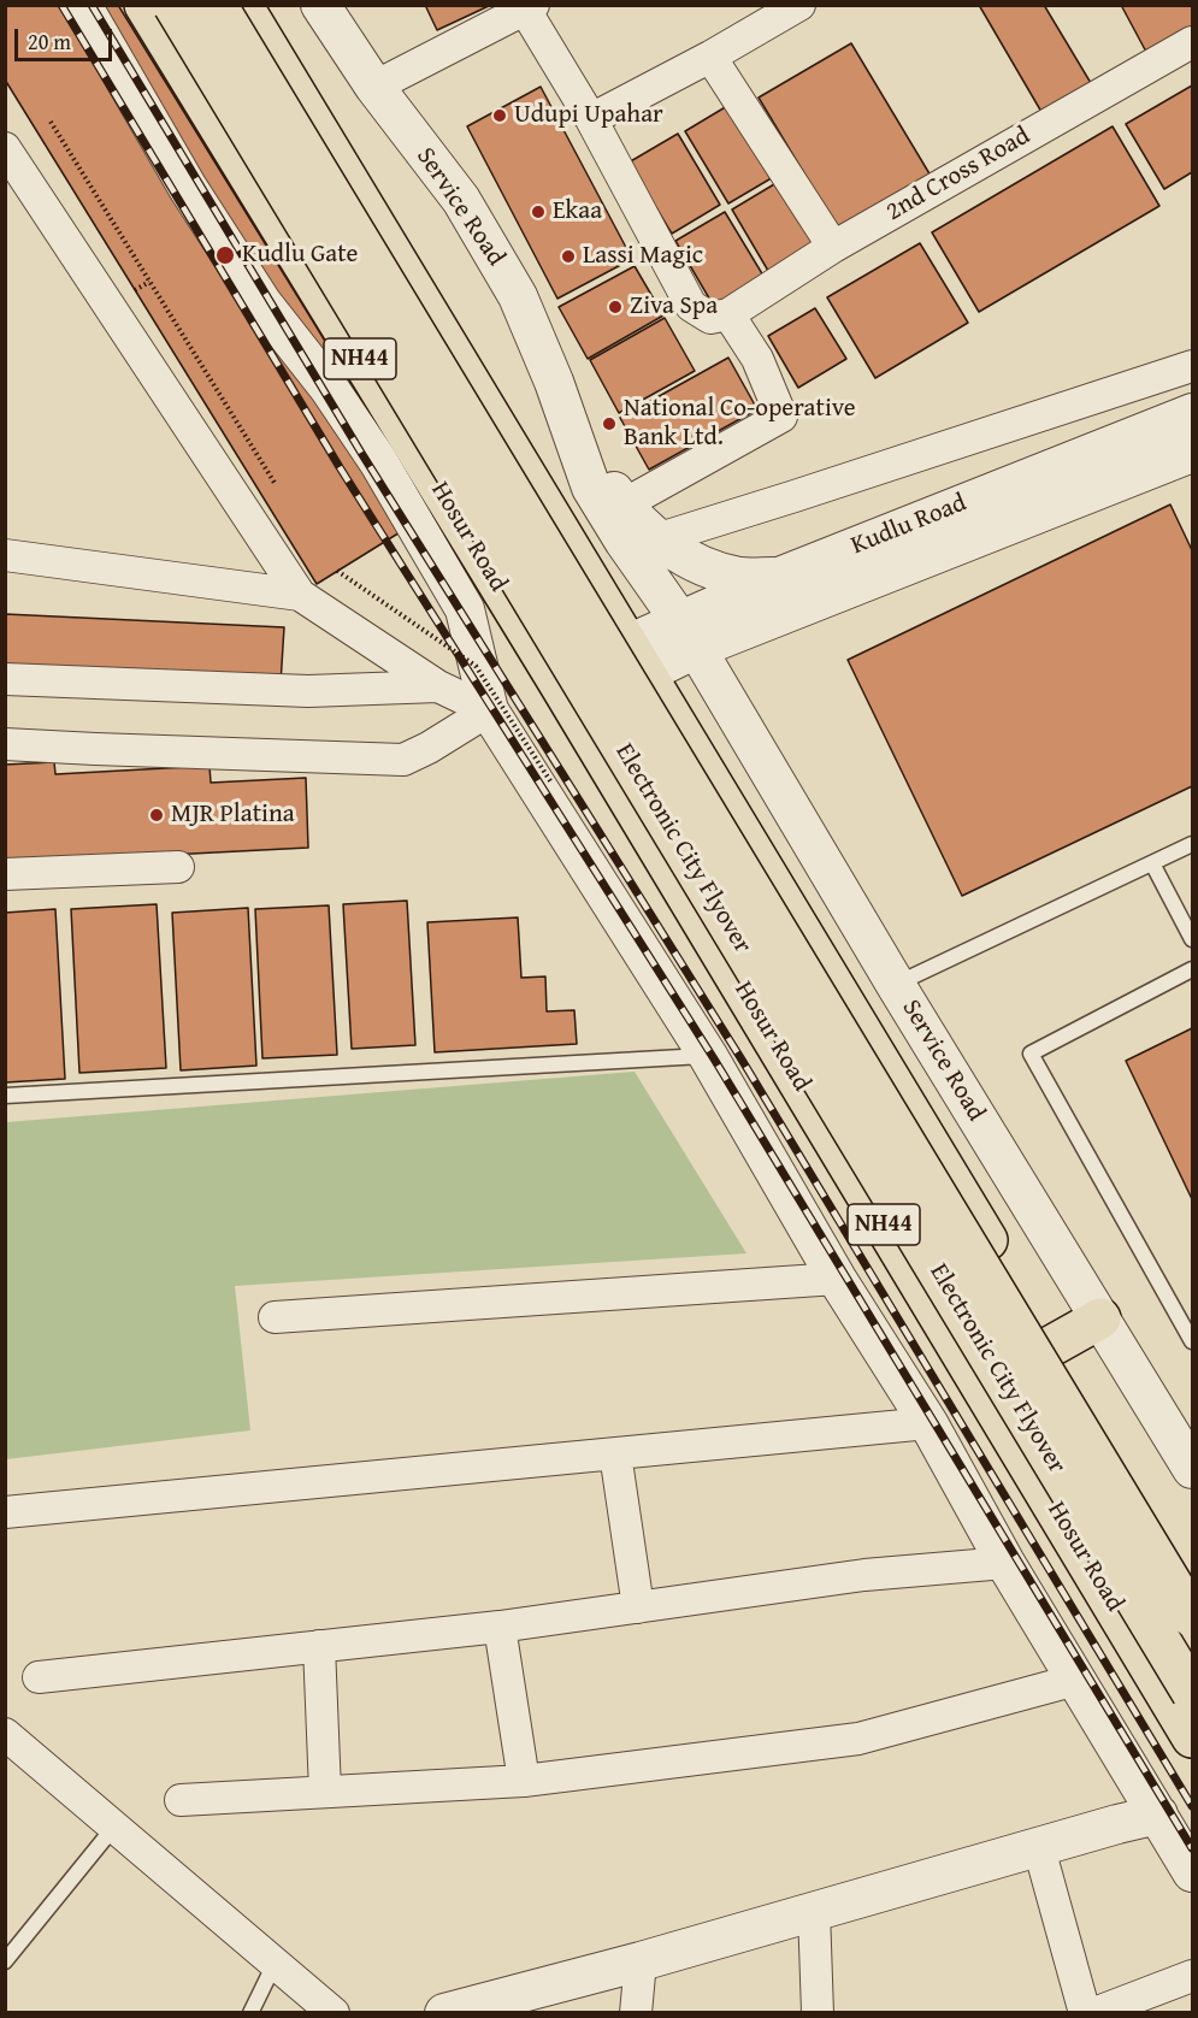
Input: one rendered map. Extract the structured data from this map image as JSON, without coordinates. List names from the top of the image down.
{
  "streets": {
    "highway": ["NH44", "Hosur Road", "Electronic City Flyover"],
    "street": ["2nd Cross Road", "Service Road", "Kudlu Road"]
  },
  "crossings": [
    ["Service Road", "Kudlu Road"],
    ["Kudlu Road", "Hosur Road"]
  ],
  "places": [
    "Udupi Upahar",
    "Ekaa",
    "Kudlu Gate",
    "Lassi Magic",
    "Ziva Spa",
    "National Co-operative Bank Ltd.",
    "MJR Platina"
  ],
  "scale_bar": "20 m"
}
